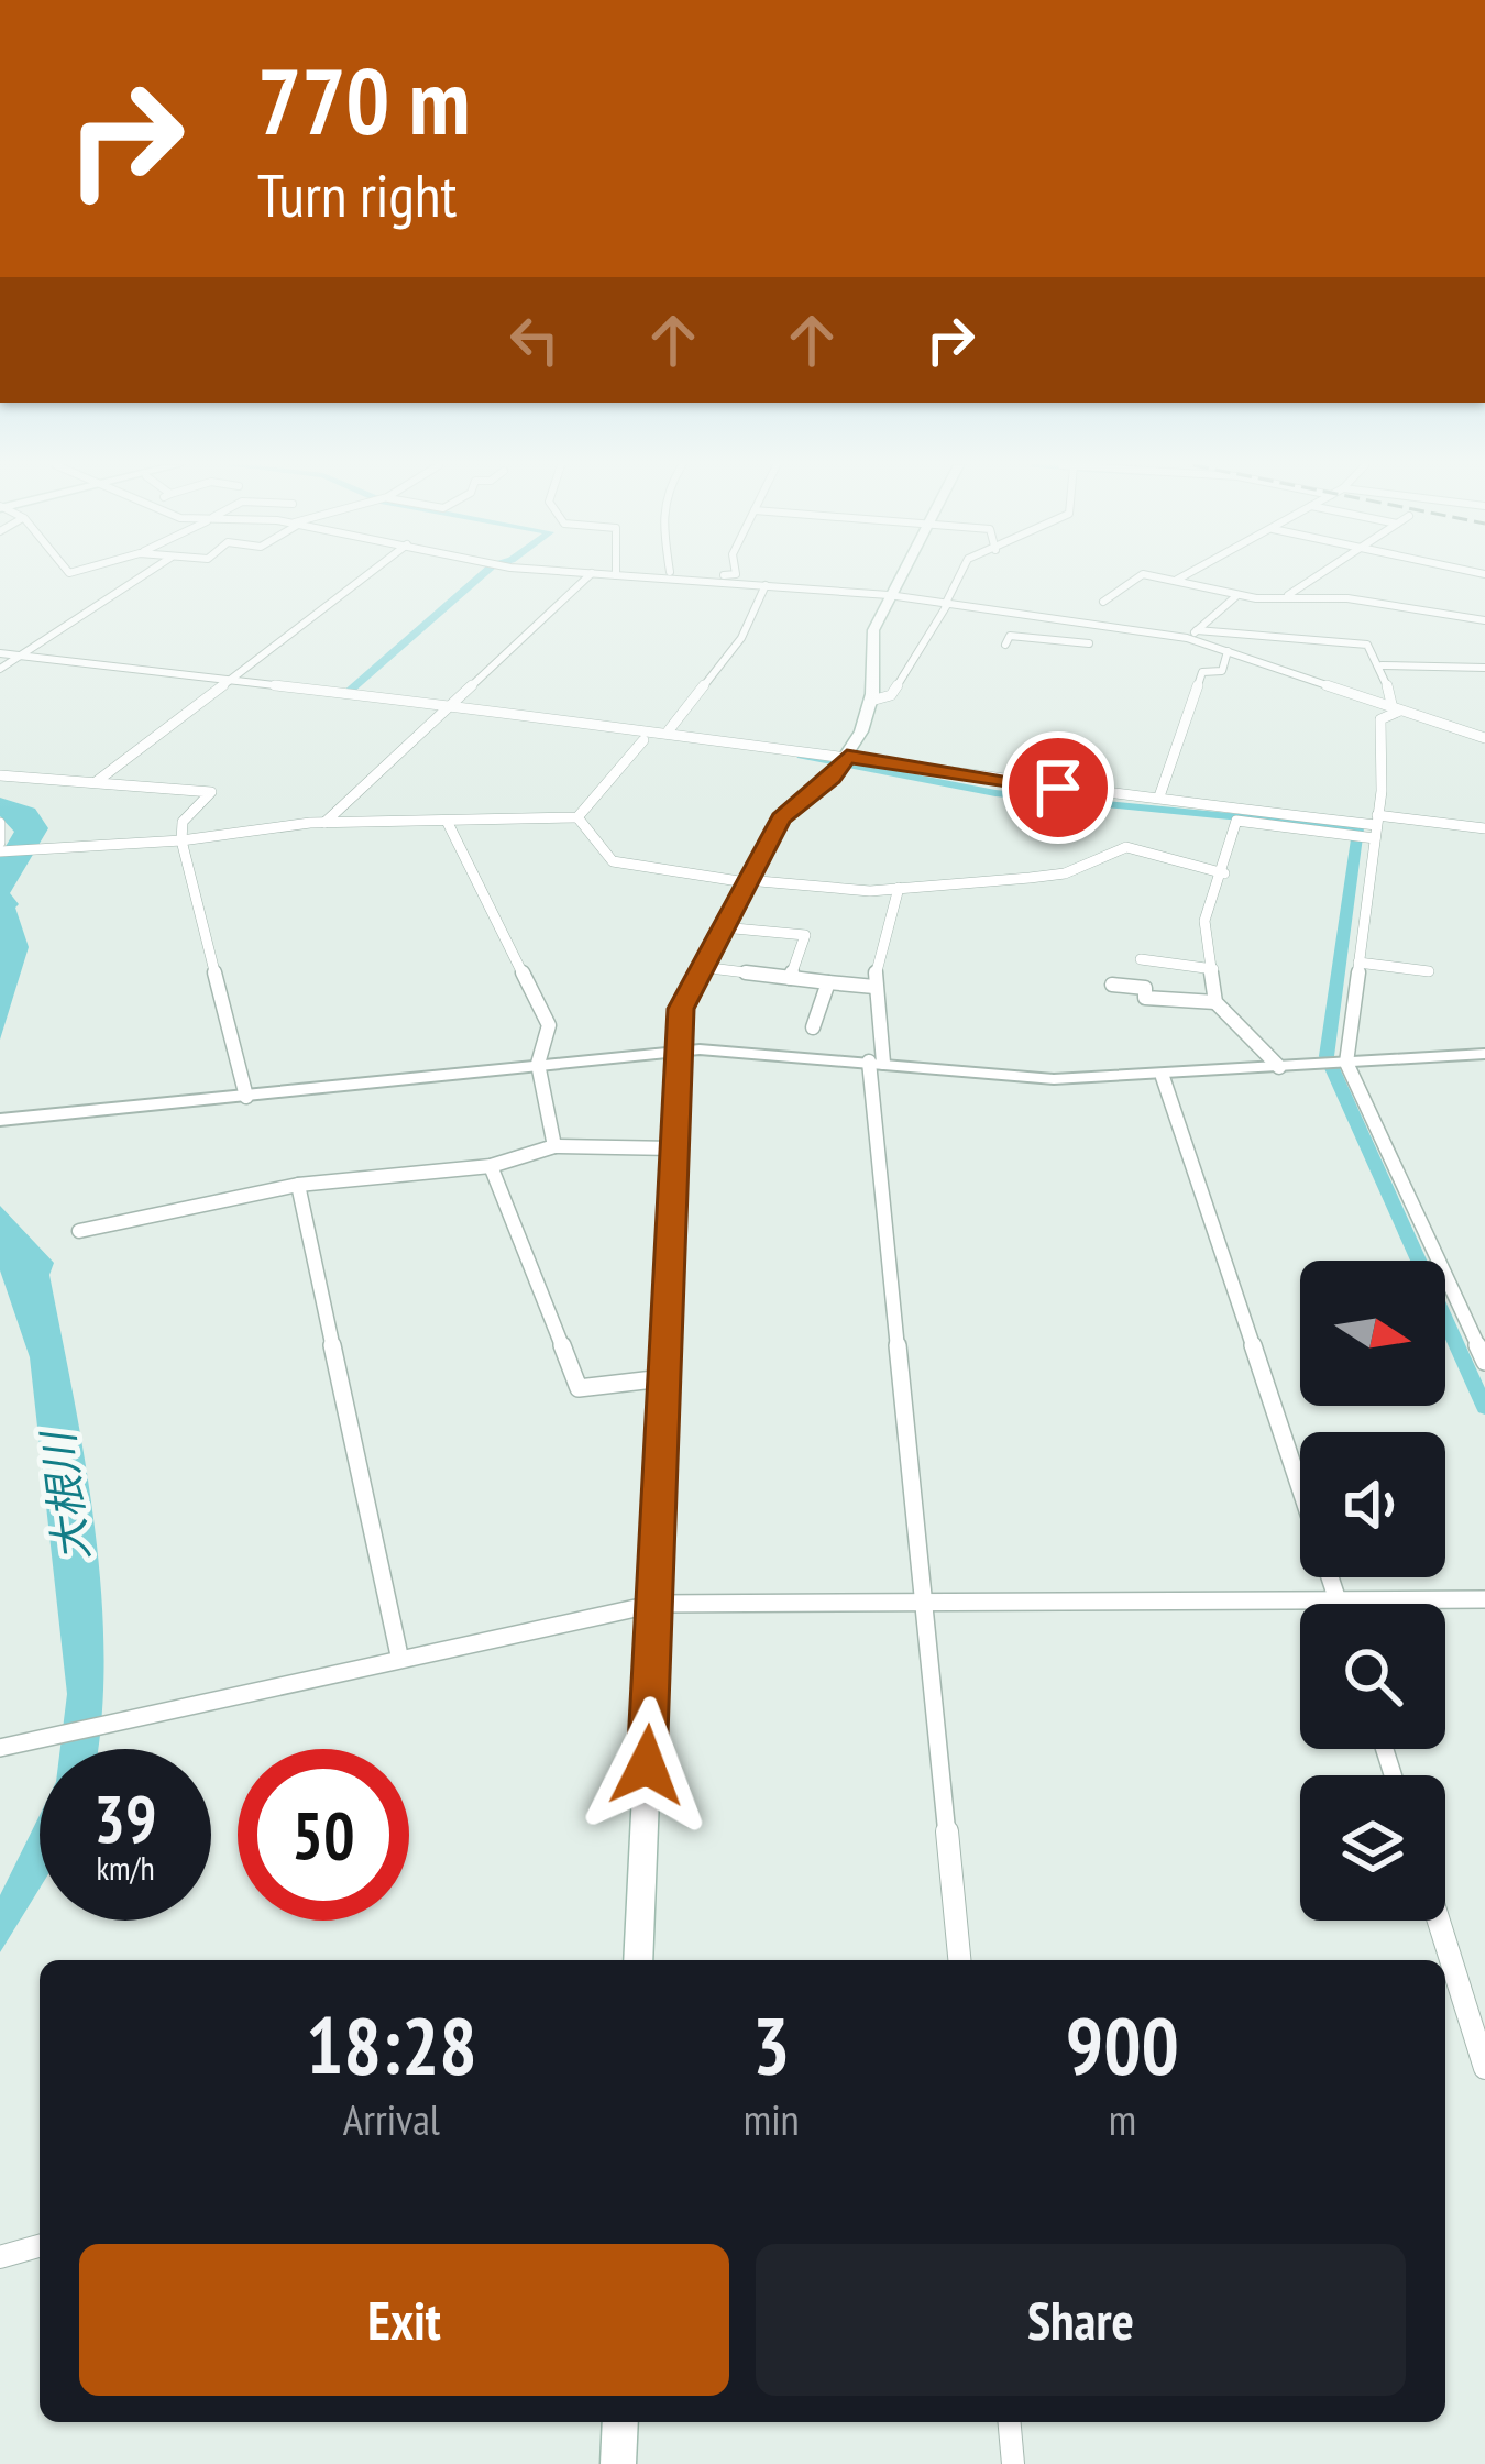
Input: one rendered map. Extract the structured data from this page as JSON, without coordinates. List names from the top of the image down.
{
  "water": ["大根川"],
  "north": "right",
  "page": {
    "turn": ["770 m", "Turn right"],
    "speed": "39 km/h",
    "limit": "50",
    "eta": [
      "18:28",
      "Arrival",
      "3",
      "min",
      "900",
      "m"
    ],
    "buttons": ["Exit", "Share"]
  }
}
